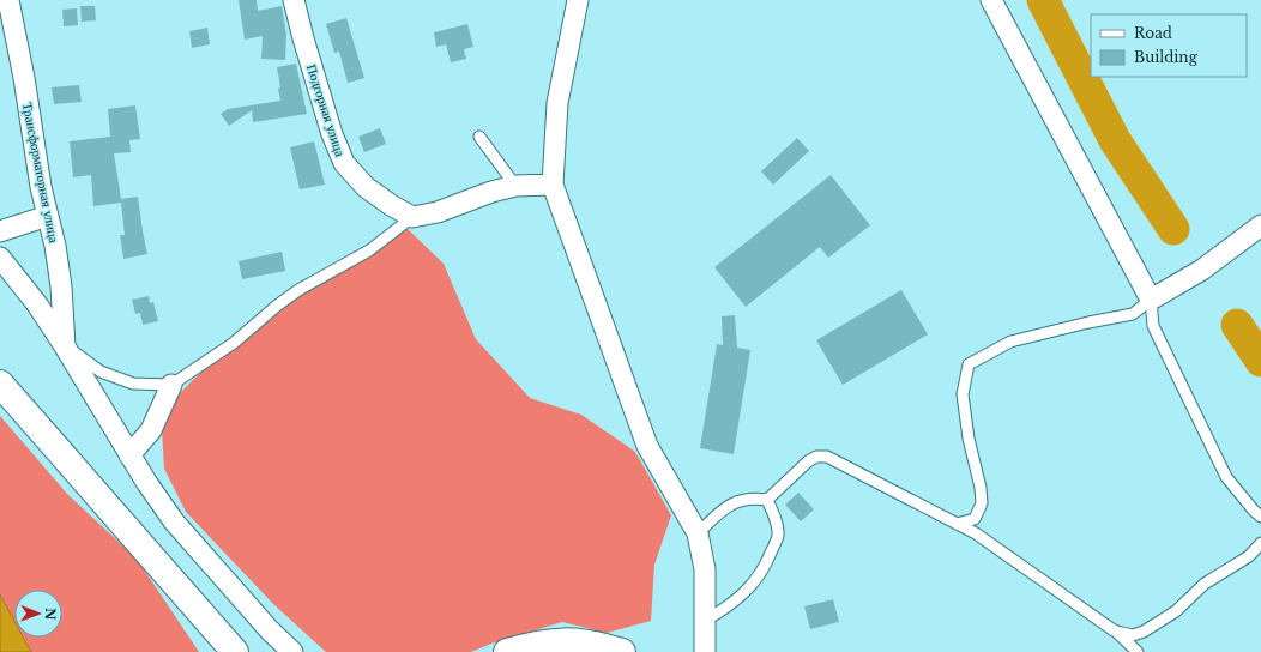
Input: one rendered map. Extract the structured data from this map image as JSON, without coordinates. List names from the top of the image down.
{
  "streets": {
    "street": ["Подгорная улица", "Трансформаторная улица"]
  },
  "legend": ["Road", "Building"],
  "north": "right"
}
